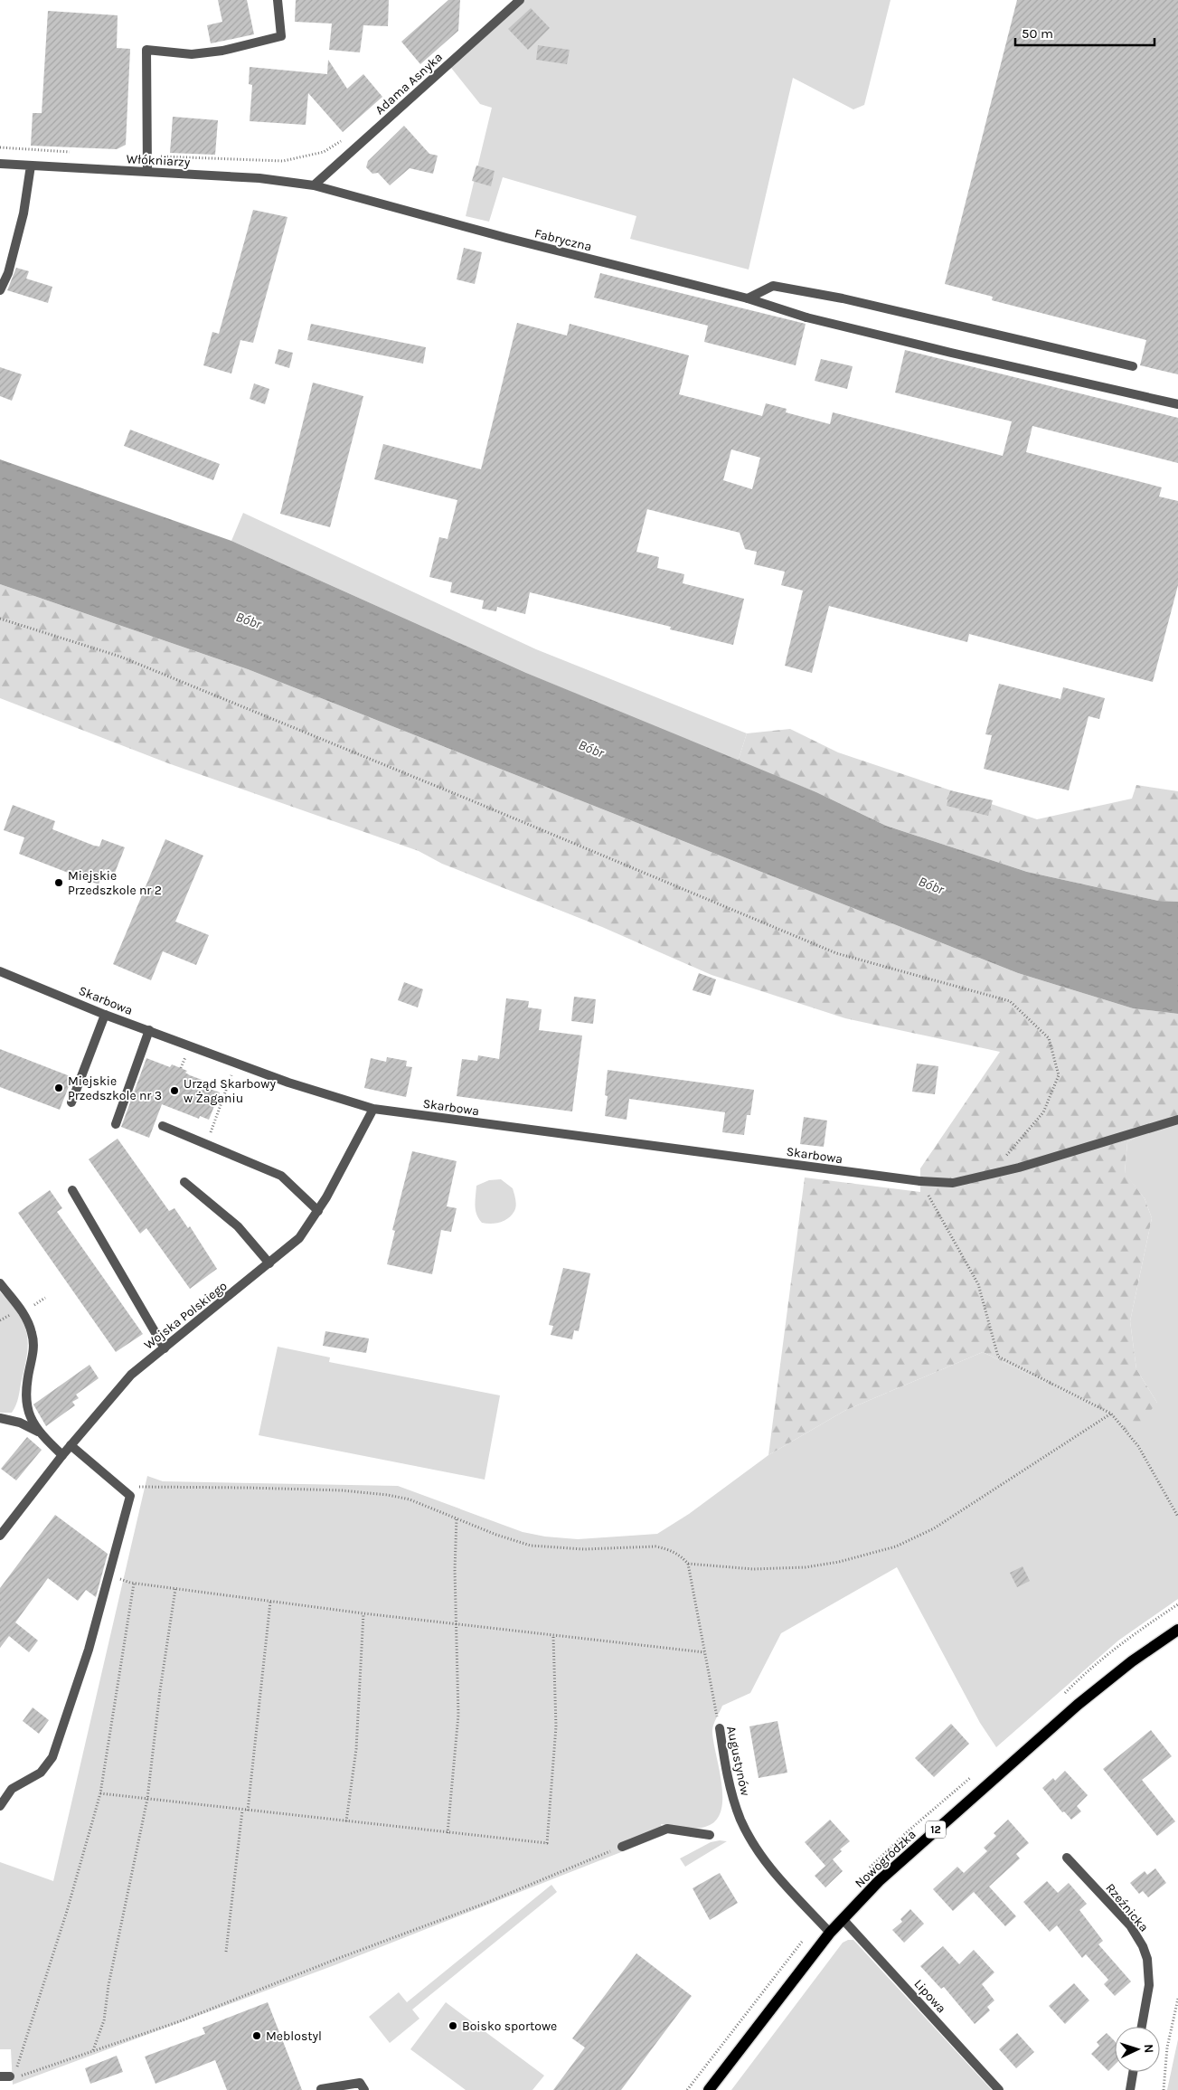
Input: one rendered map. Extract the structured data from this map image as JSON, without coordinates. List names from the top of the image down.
{
  "streets": {
    "main road": ["12", "Nowogródzka"],
    "street": [
      "Adama Asnyka",
      "Włókniarzy",
      "Fabryczna",
      "Skarbowa",
      "Wojska Polskiego",
      "Augustynów",
      "Rzeźnicka",
      "Lipowa"
    ]
  },
  "crossings": [
    ["Adama Asnyka", "Włókniarzy"],
    ["Adama Asnyka", "Fabryczna"],
    ["Włókniarzy", "Fabryczna"],
    ["Skarbowa", "Wojska Polskiego"],
    ["Augustynów", "Nowogródzka"],
    ["Nowogródzka", "Lipowa"]
  ],
  "water": ["Bóbr"],
  "places": [
    "Miejskie Przedszkole nr 2",
    "Miejskie Przedszkole nr 3",
    "Urząd Skarbowy w Żaganiu",
    "Boisko sportowe",
    "Meblostyl"
  ],
  "scale_bar": "50 m",
  "north": "right"
}
